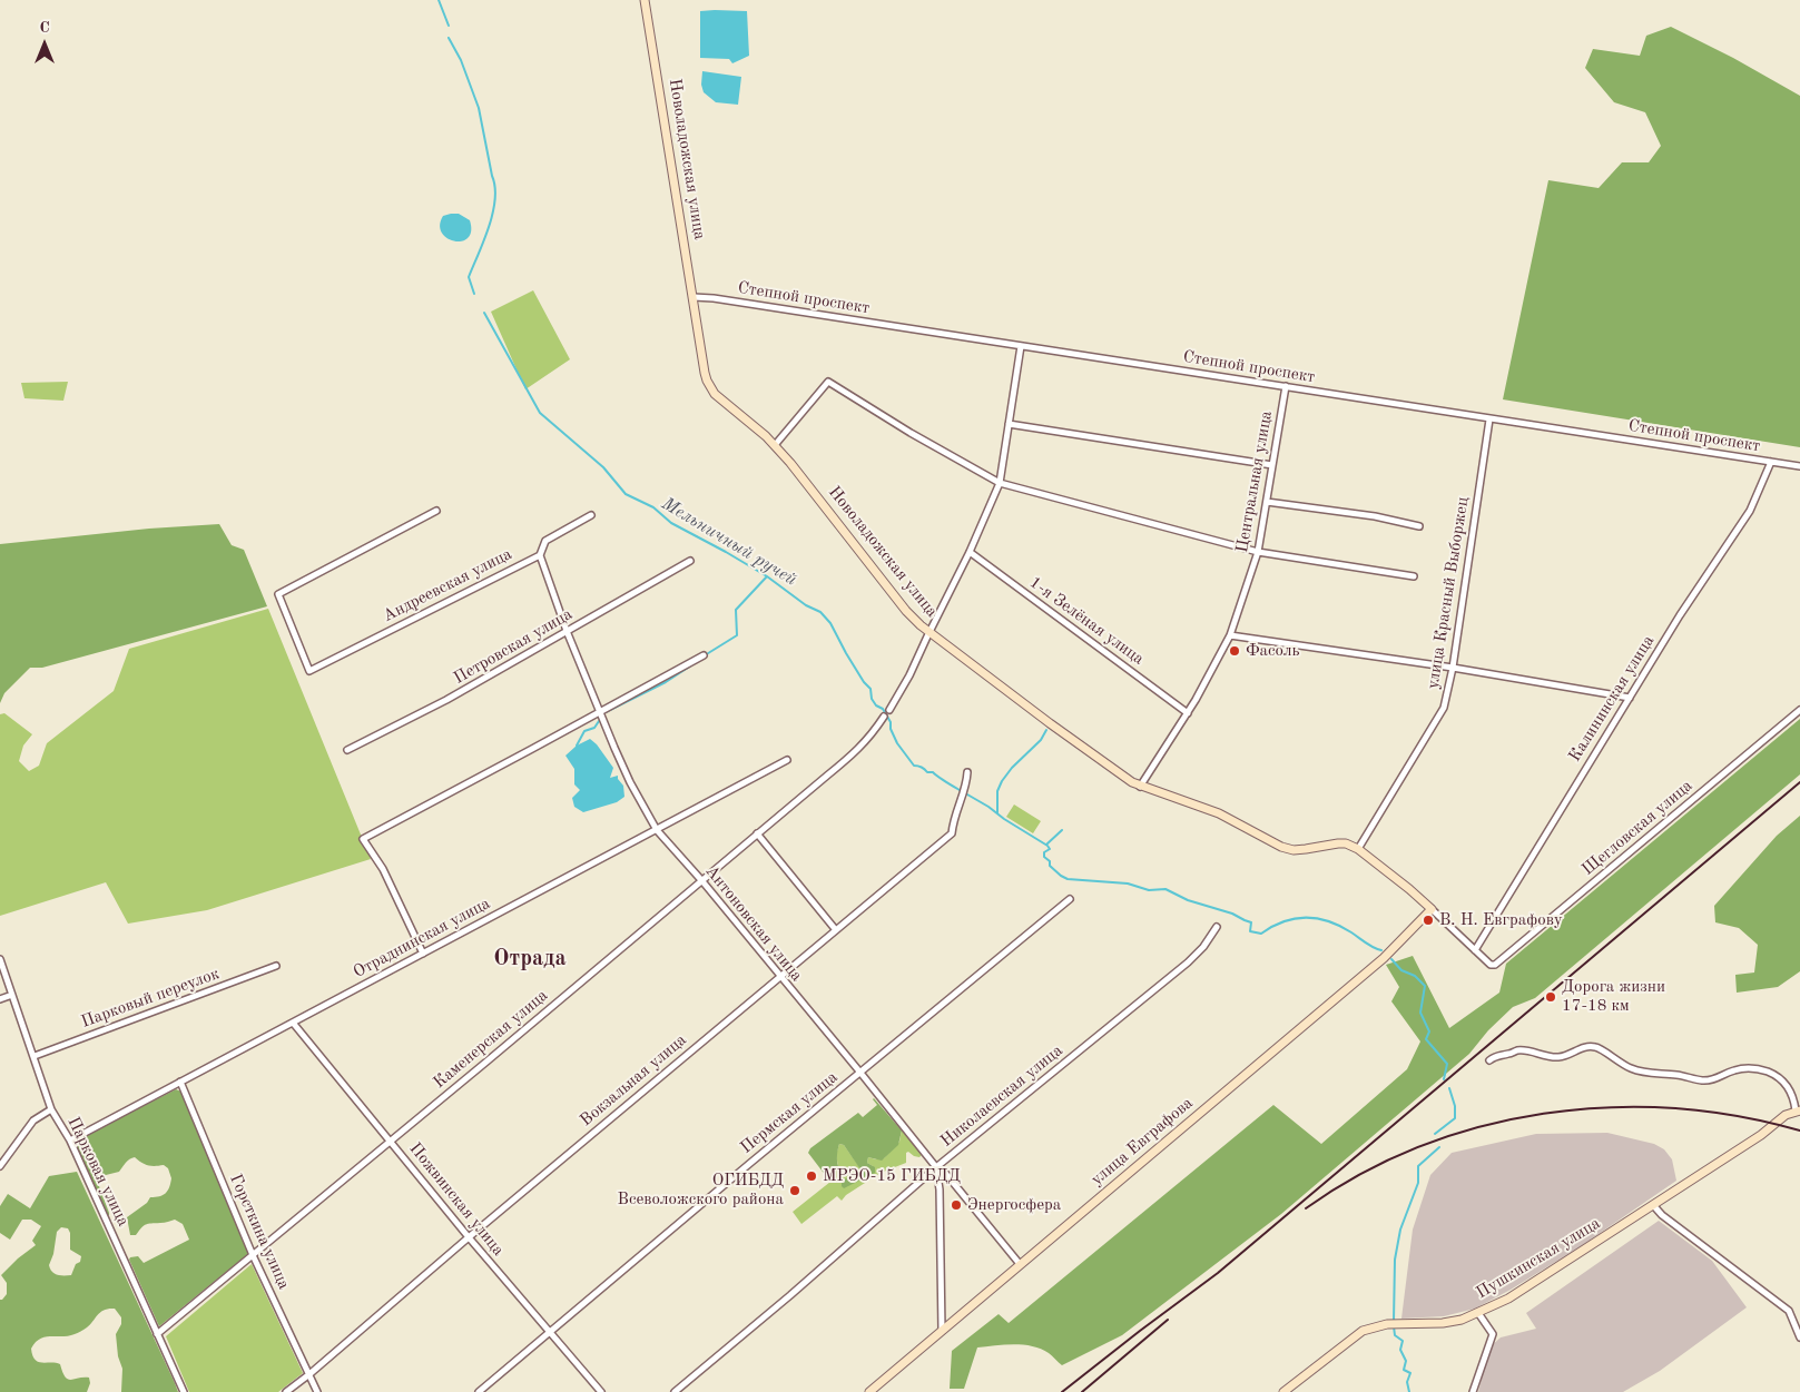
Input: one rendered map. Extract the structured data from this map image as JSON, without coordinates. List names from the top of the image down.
{
  "streets": {
    "street": [
      "Новоладожская улица",
      "Степной проспект",
      "Центральная улица",
      "Андреевская улица",
      "улица Красный Выборжец",
      "1-я Зелёная улица",
      "Петровская улица",
      "Калининская улица",
      "Щегловская улица",
      "Антоновская улица",
      "Отраднинская улица",
      "Парковый переулок",
      "Каменерская улица",
      "Вокзальная улица",
      "Николаевская улица",
      "Пермская улица",
      "улица Евграфова",
      "Парковая улица",
      "Пожвинская улица",
      "Горсткина улица",
      "Пушкинская улица"
    ]
  },
  "crossings": [
    ["Новоладожская улица", "Степной проспект"],
    ["Новоладожская улица", "Центральная улица"],
    ["Новоладожская улица", "улица Красный Выборжец"],
    ["Новоладожская улица", "Калининская улица"],
    ["Новоладожская улица", "Щегловская улица"],
    ["Новоладожская улица", "улица Евграфова"],
    ["Степной проспект", "Центральная улица"],
    ["Степной проспект", "улица Красный Выборжец"],
    ["Степной проспект", "Калининская улица"],
    ["Центральная улица", "1-я Зелёная улица"],
    ["Андреевская улица", "Антоновская улица"],
    ["Петровская улица", "Антоновская улица"],
    ["Антоновская улица", "Отраднинская улица"],
    ["Антоновская улица", "Каменерская улица"],
    ["Антоновская улица", "Вокзальная улица"],
    ["Антоновская улица", "Николаевская улица"],
    ["Антоновская улица", "Пермская улица"],
    ["Антоновская улица", "улица Евграфова"],
    ["Отраднинская улица", "Парковая улица"],
    ["Отраднинская улица", "Пожвинская улица"],
    ["Отраднинская улица", "Горсткина улица"],
    ["Парковый переулок", "Парковая улица"],
    ["Каменерская улица", "Парковая улица"],
    ["Каменерская улица", "Пожвинская улица"],
    ["Каменерская улица", "Горсткина улица"],
    ["Вокзальная улица", "Пожвинская улица"],
    ["Вокзальная улица", "Горсткина улица"],
    ["Пермская улица", "Пожвинская улица"]
  ],
  "districts": ["Отрада"],
  "water": ["Мельничный ручей"],
  "places": [
    "Фасоль",
    "В. Н. Евграфову",
    "Дорога жизни 17-18 км",
    "МРЭО-15 ГИБДД",
    "ОГИБДД Всеволожского района",
    "Энергосфера"
  ],
  "north": "top"
}
